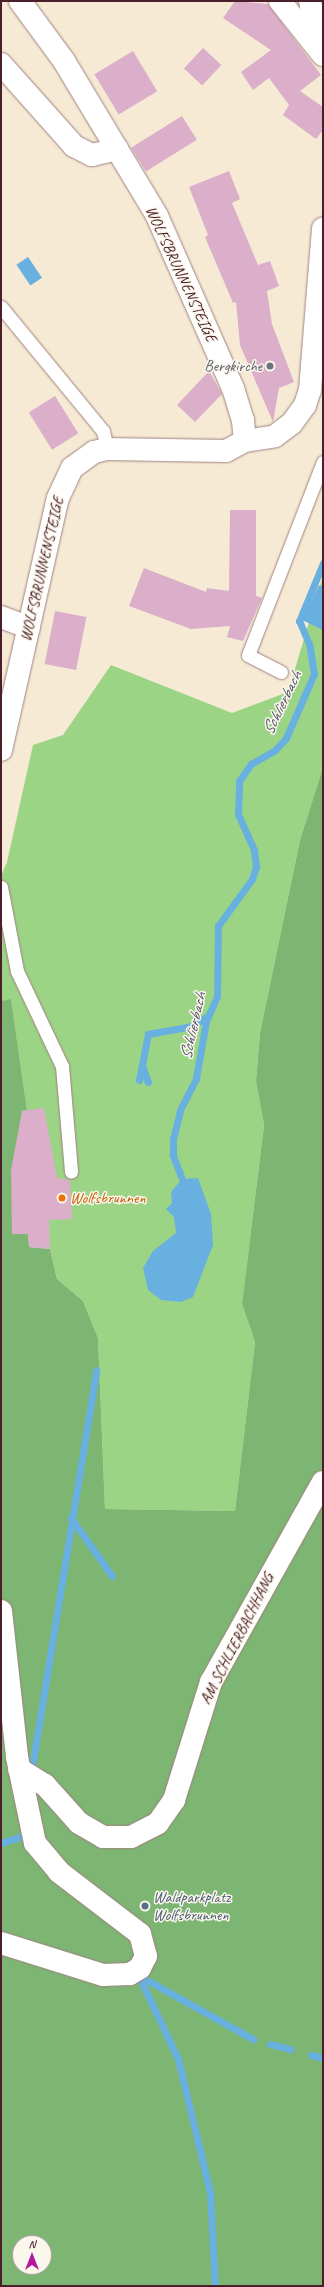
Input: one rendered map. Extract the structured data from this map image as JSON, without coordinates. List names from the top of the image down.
{
  "streets": {
    "street": ["WOLFSBRUNNENSTEIGE", "AM SCHLIERBACHHANG"]
  },
  "water": ["Schlierbach"],
  "places": ["Bergkirche", "Wolfsbrunnen", "Waldparkplatz Wolfsbrunnen"],
  "north": "top"
}
